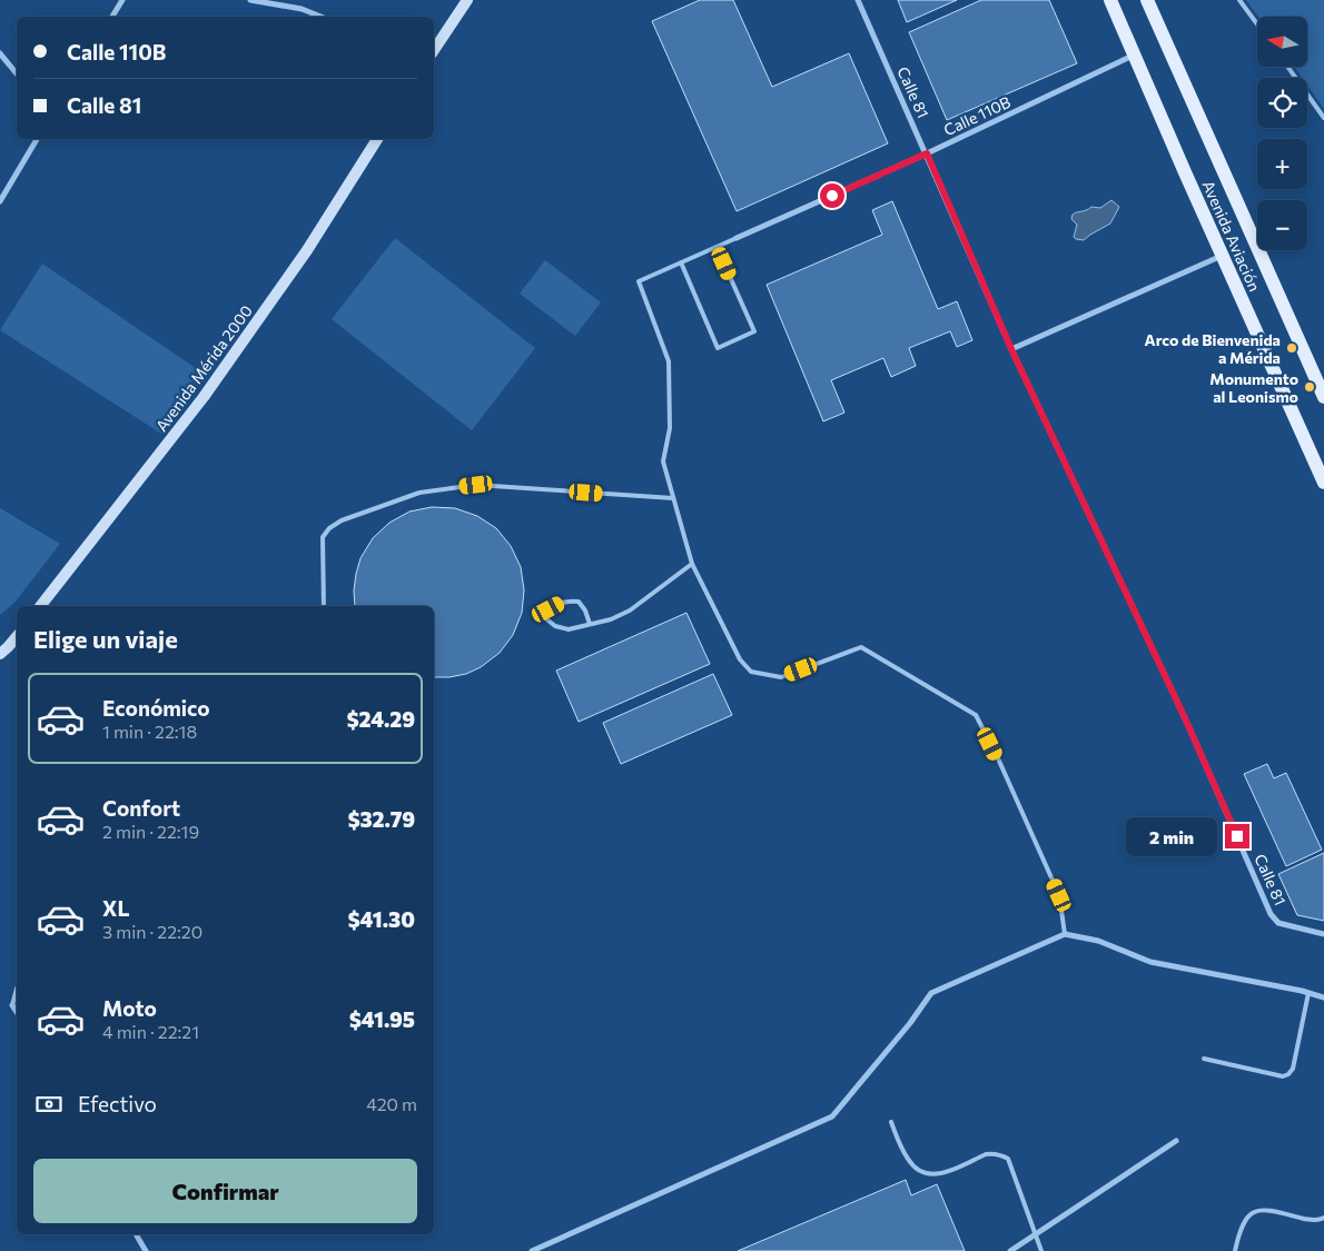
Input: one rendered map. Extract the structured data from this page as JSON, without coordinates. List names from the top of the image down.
{
  "streets": {
    "main road": ["Avenida Aviación", "Avenida Mérida 2000"],
    "street": ["Calle 81", "Calle 110B"]
  },
  "crossings": [
    ["Calle 81", "Calle 110B"],
    ["Calle 110B", "Avenida Aviación"]
  ],
  "places": ["Arco de Bienvenida a Mérida", "Monumento al Leonismo"],
  "north": "left",
  "page": {
    "map_buttons": ["+", "−"],
    "banner": ["Calle 110B", "Calle 81"],
    "heading": "Elige un viaje",
    "list": [
      {
        "name": "Económico",
        "note": "1 min · 22:18",
        "value": "$24.29"
      },
      {
        "name": "Confort",
        "note": "2 min · 22:19",
        "value": "$32.79"
      },
      {
        "name": "XL",
        "note": "3 min · 22:20",
        "value": "$41.30"
      },
      {
        "name": "Moto",
        "note": "4 min · 22:21",
        "value": "$41.95"
      }
    ],
    "bubble": "2 min",
    "pay": ["Efectivo", "420 m"],
    "buttons": "Confirmar"
  }
}
